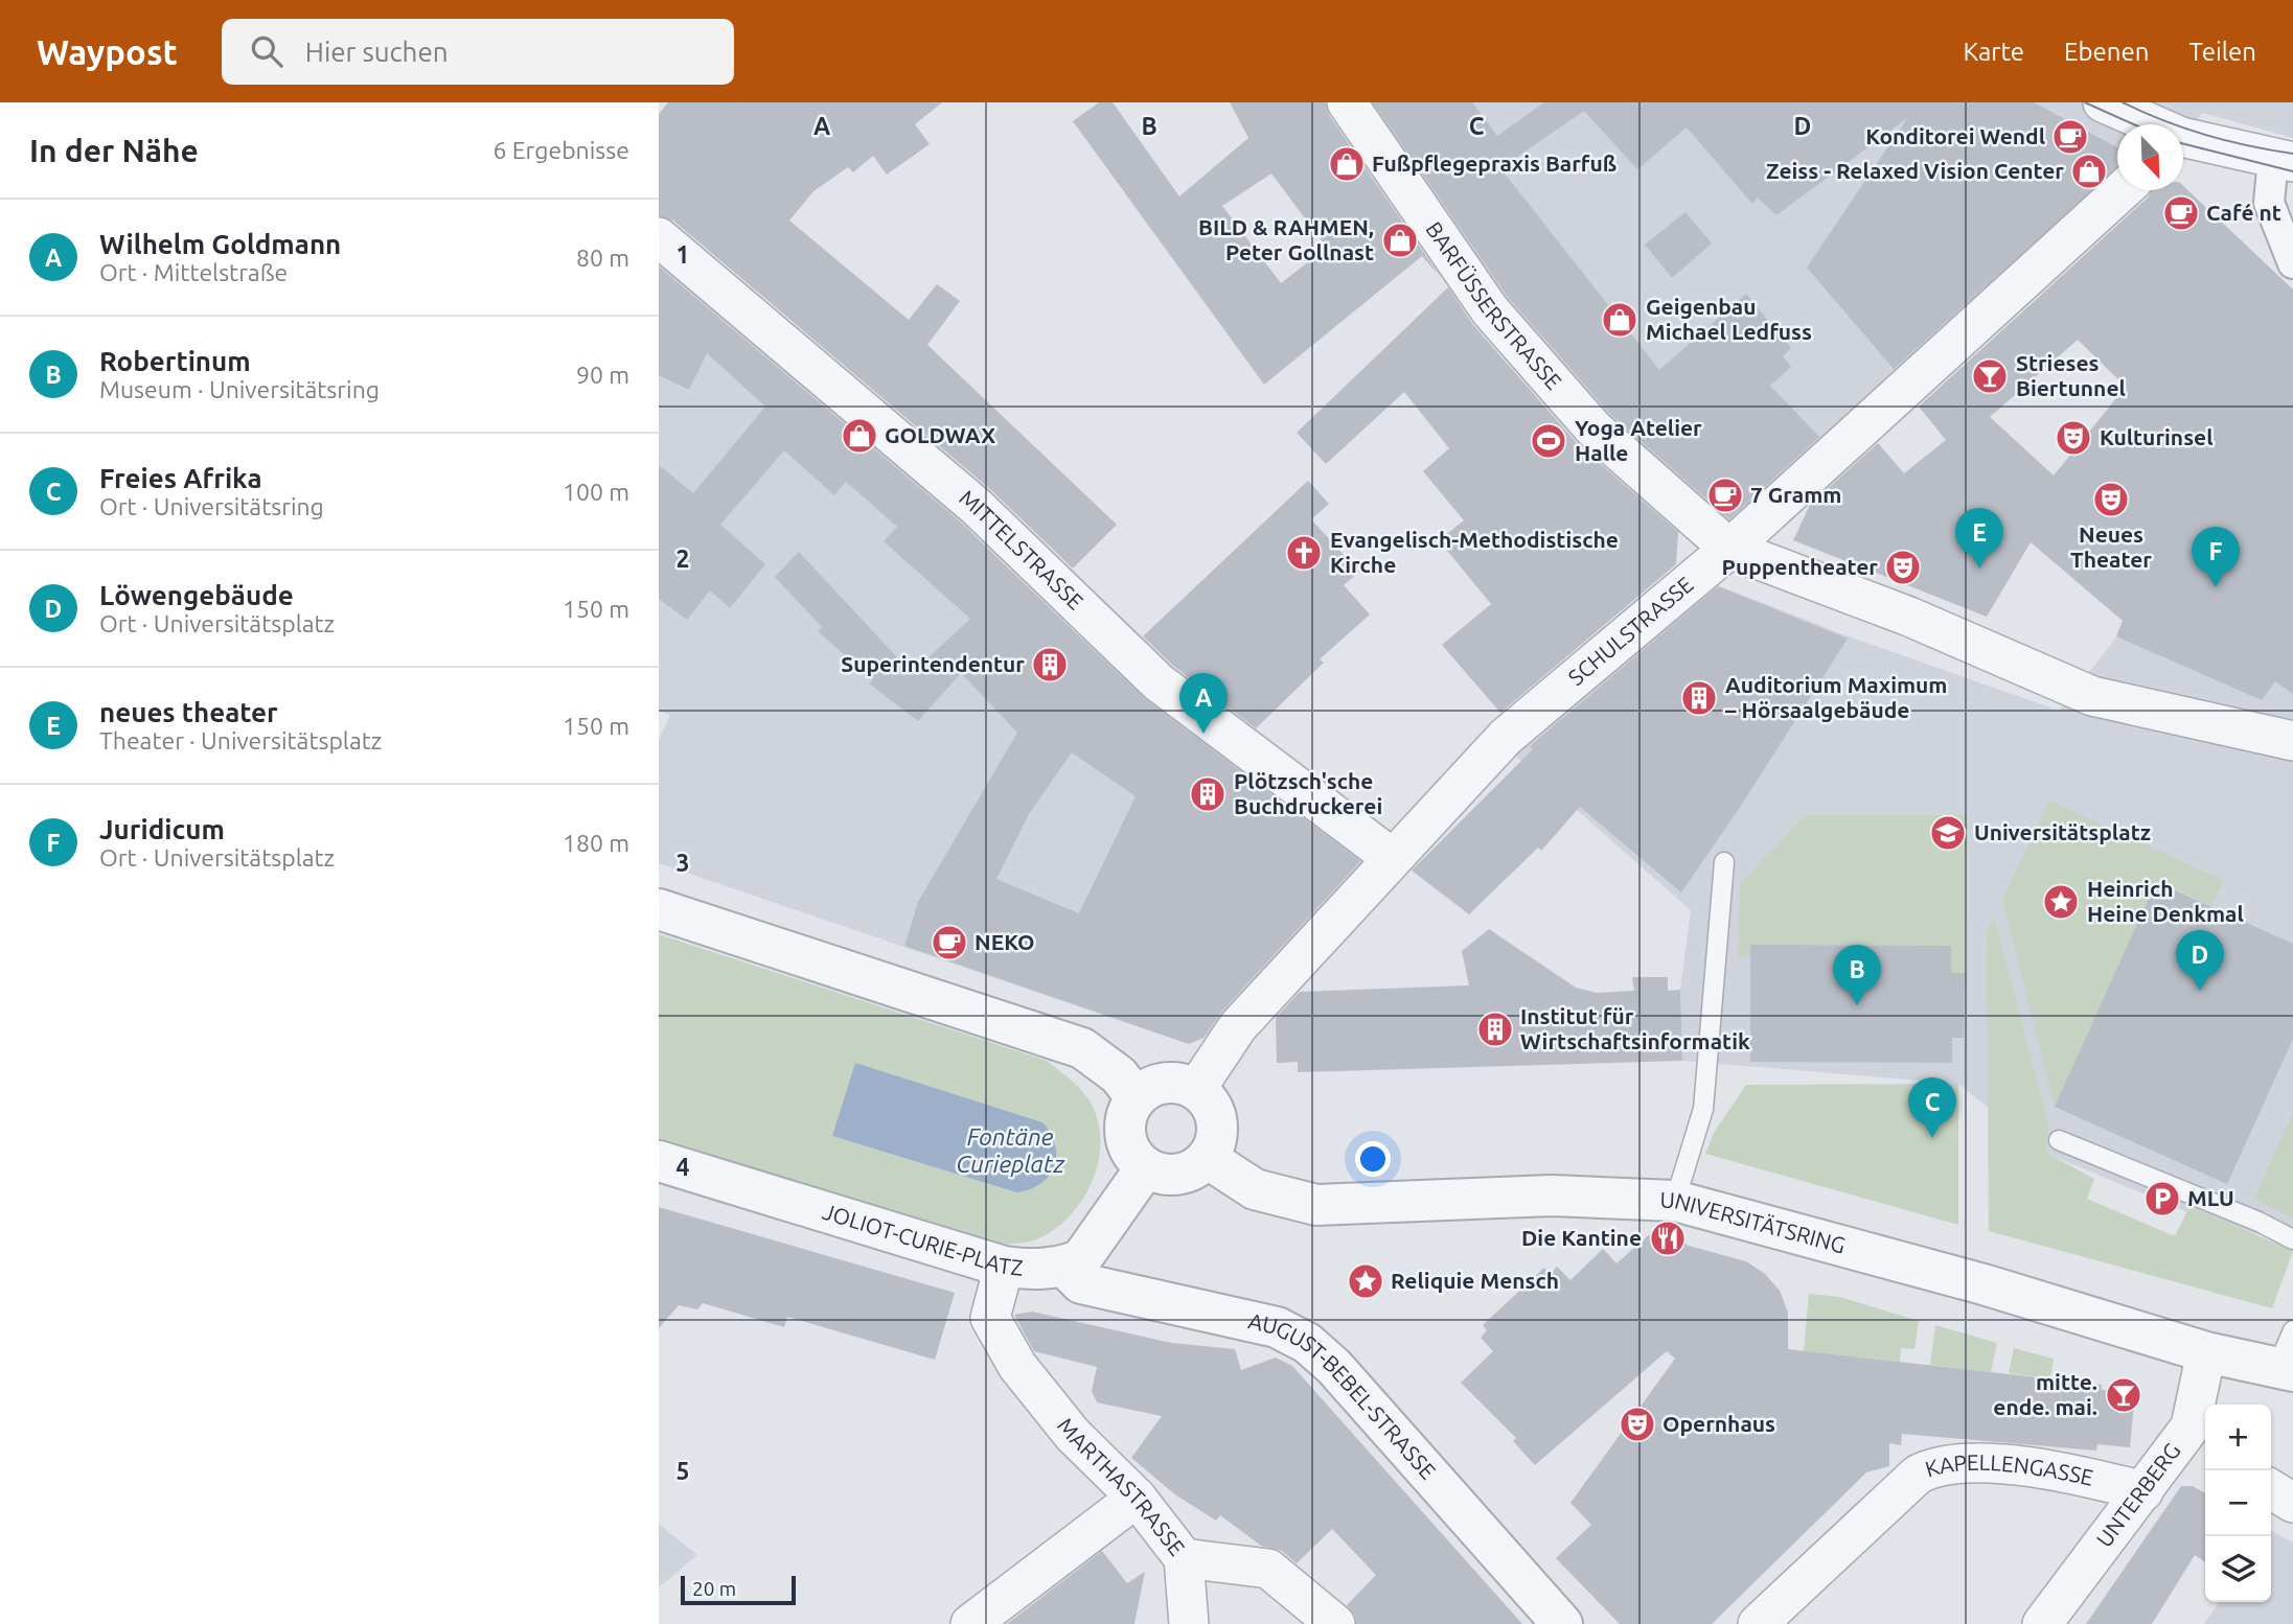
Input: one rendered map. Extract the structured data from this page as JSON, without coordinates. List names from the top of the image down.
{
  "streets": {
    "street": [
      "BARFÜSSERSTRASSE",
      "MITTELSTRASSE",
      "SCHULSTRASSE",
      "UNIVERSITÄTSRING",
      "JOLIOT-CURIE-PLATZ",
      "AUGUST-BEBEL-STRASSE",
      "KAPELLENGASSE",
      "MARTHASTRASSE",
      "UNTERBERG"
    ]
  },
  "crossings": [
    ["BARFÜSSERSTRASSE", "SCHULSTRASSE"],
    ["MITTELSTRASSE", "SCHULSTRASSE"],
    ["SCHULSTRASSE", "UNIVERSITÄTSRING"],
    ["UNIVERSITÄTSRING", "UNTERBERG"],
    ["JOLIOT-CURIE-PLATZ", "AUGUST-BEBEL-STRASSE"],
    ["JOLIOT-CURIE-PLATZ", "MARTHASTRASSE"],
    ["KAPELLENGASSE", "UNTERBERG"]
  ],
  "water": ["Fontäne Curieplatz"],
  "places": {
    "cafe": [
      "Konditorei Wendl",
      "Café nt",
      "7 Gramm",
      "NEKO"
    ],
    "shop": [
      "Fußpflegepraxis Barfuß",
      "Zeiss - Relaxed Vision Center",
      "BILD & RAHMEN, Peter Gollnast",
      "Geigenbau Michael Ledfuss",
      "GOLDWAX"
    ],
    "bar": ["Strieses Biertunnel", "mitte. ende. mai."],
    "theatre": [
      "Kulturinsel",
      "Neues Theater",
      "Puppentheater",
      "Opernhaus"
    ],
    "sports": ["Yoga Atelier Halle"],
    "church": ["Evangelisch-Methodistische Kirche"],
    "building": [
      "Superintendentur",
      "Auditorium Maximum – Hörsaalgebäude",
      "Plötzsch'sche Buchdruckerei",
      "Institut für Wirtschaftsinformatik"
    ],
    "school or university": ["Universitätsplatz"],
    "place": ["Heinrich Heine Denkmal", "Reliquie Mensch"],
    "parking": ["MLU"],
    "restaurant": ["Die Kantine"]
  },
  "scale_bar": "20 m",
  "north": "bottom right",
  "page": {
    "header": "Waypost",
    "search": "Hier suchen",
    "nav": ["Karte", "Ebenen", "Teilen"],
    "heading": ["In der Nähe", "6 Ergebnisse"],
    "list": [
      {
        "mark": "A",
        "name": "Wilhelm Goldmann",
        "note": "Ort · Mittelstraße",
        "value": "80 m"
      },
      {
        "mark": "B",
        "name": "Robertinum",
        "note": "Museum · Universitätsring",
        "value": "90 m"
      },
      {
        "mark": "C",
        "name": "Freies Afrika",
        "note": "Ort · Universitätsring",
        "value": "100 m"
      },
      {
        "mark": "D",
        "name": "Löwengebäude",
        "note": "Ort · Universitätsplatz",
        "value": "150 m"
      },
      {
        "mark": "E",
        "name": "neues theater",
        "note": "Theater · Universitätsplatz",
        "value": "150 m"
      },
      {
        "mark": "F",
        "name": "Juridicum",
        "note": "Ort · Universitätsplatz",
        "value": "180 m"
      }
    ],
    "pins": [
      "E",
      "F",
      "A",
      "D",
      "B",
      "C"
    ],
    "map_buttons": ["+", "−"],
    "scale": "20 m"
  },
  "grid": {
    "columns": [
      "A",
      "B",
      "C",
      "D"
    ],
    "rows": [
      "1",
      "2",
      "3",
      "4",
      "5"
    ]
  }
}
